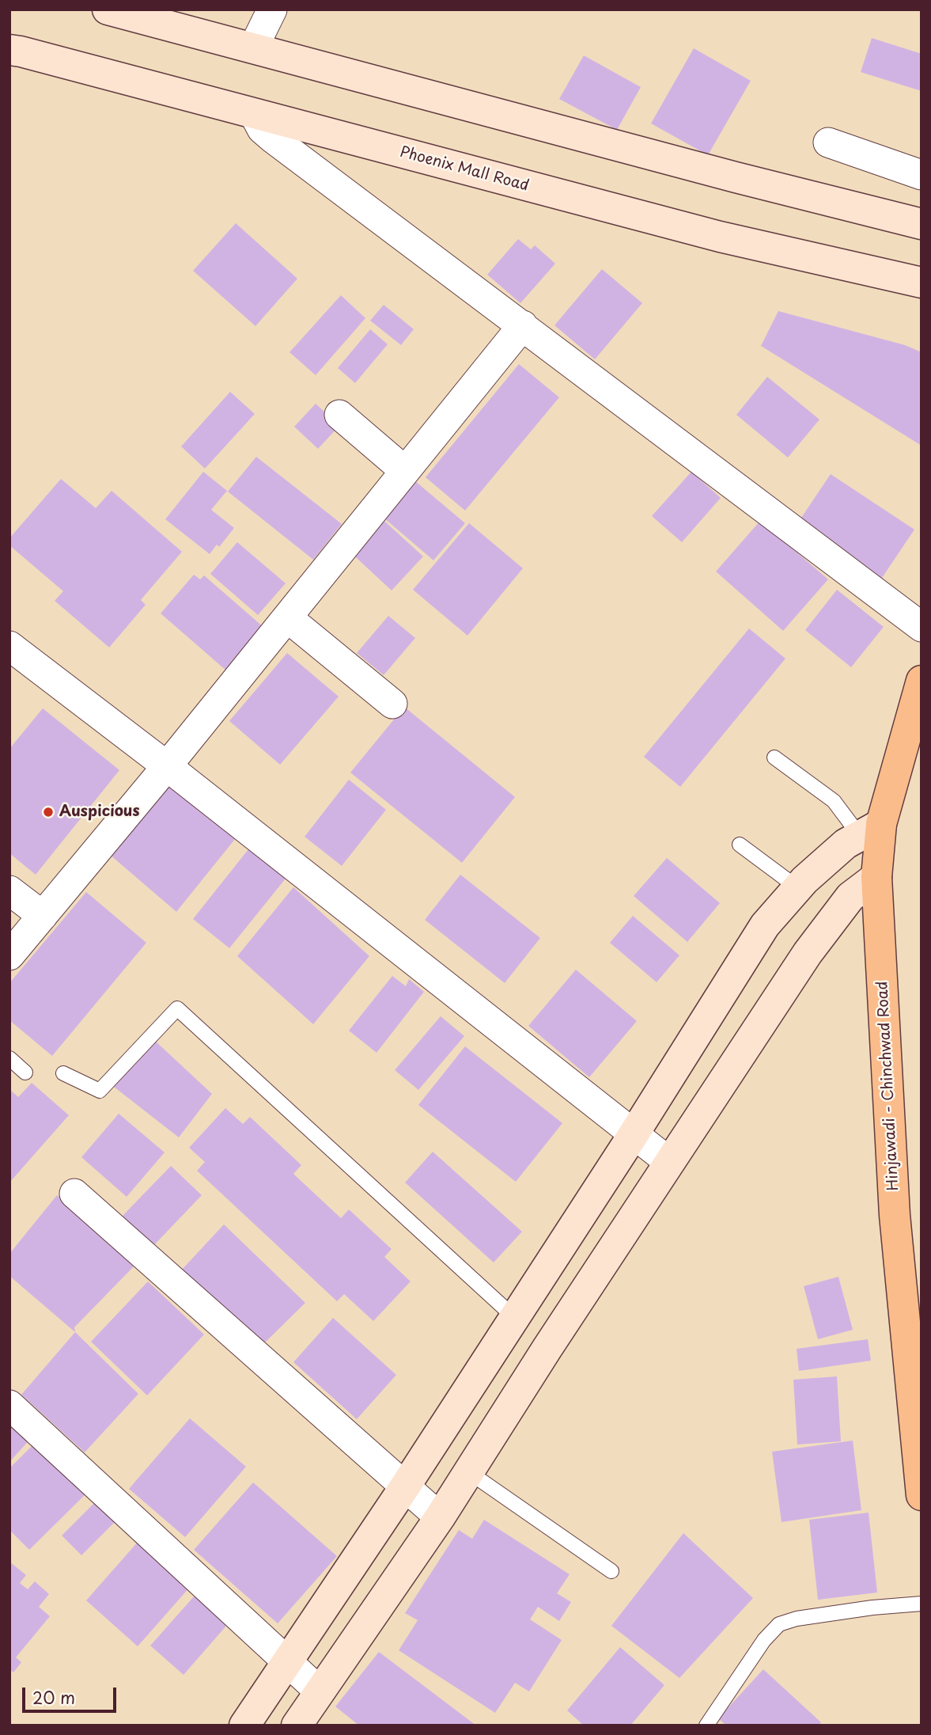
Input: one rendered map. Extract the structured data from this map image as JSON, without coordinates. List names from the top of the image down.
{
  "streets": {
    "main road": ["Hinjawadi - Chinchwad Road"],
    "street": ["Phoenix Mall Road"]
  },
  "places": ["Auspicious"],
  "scale_bar": "20 m"
}
